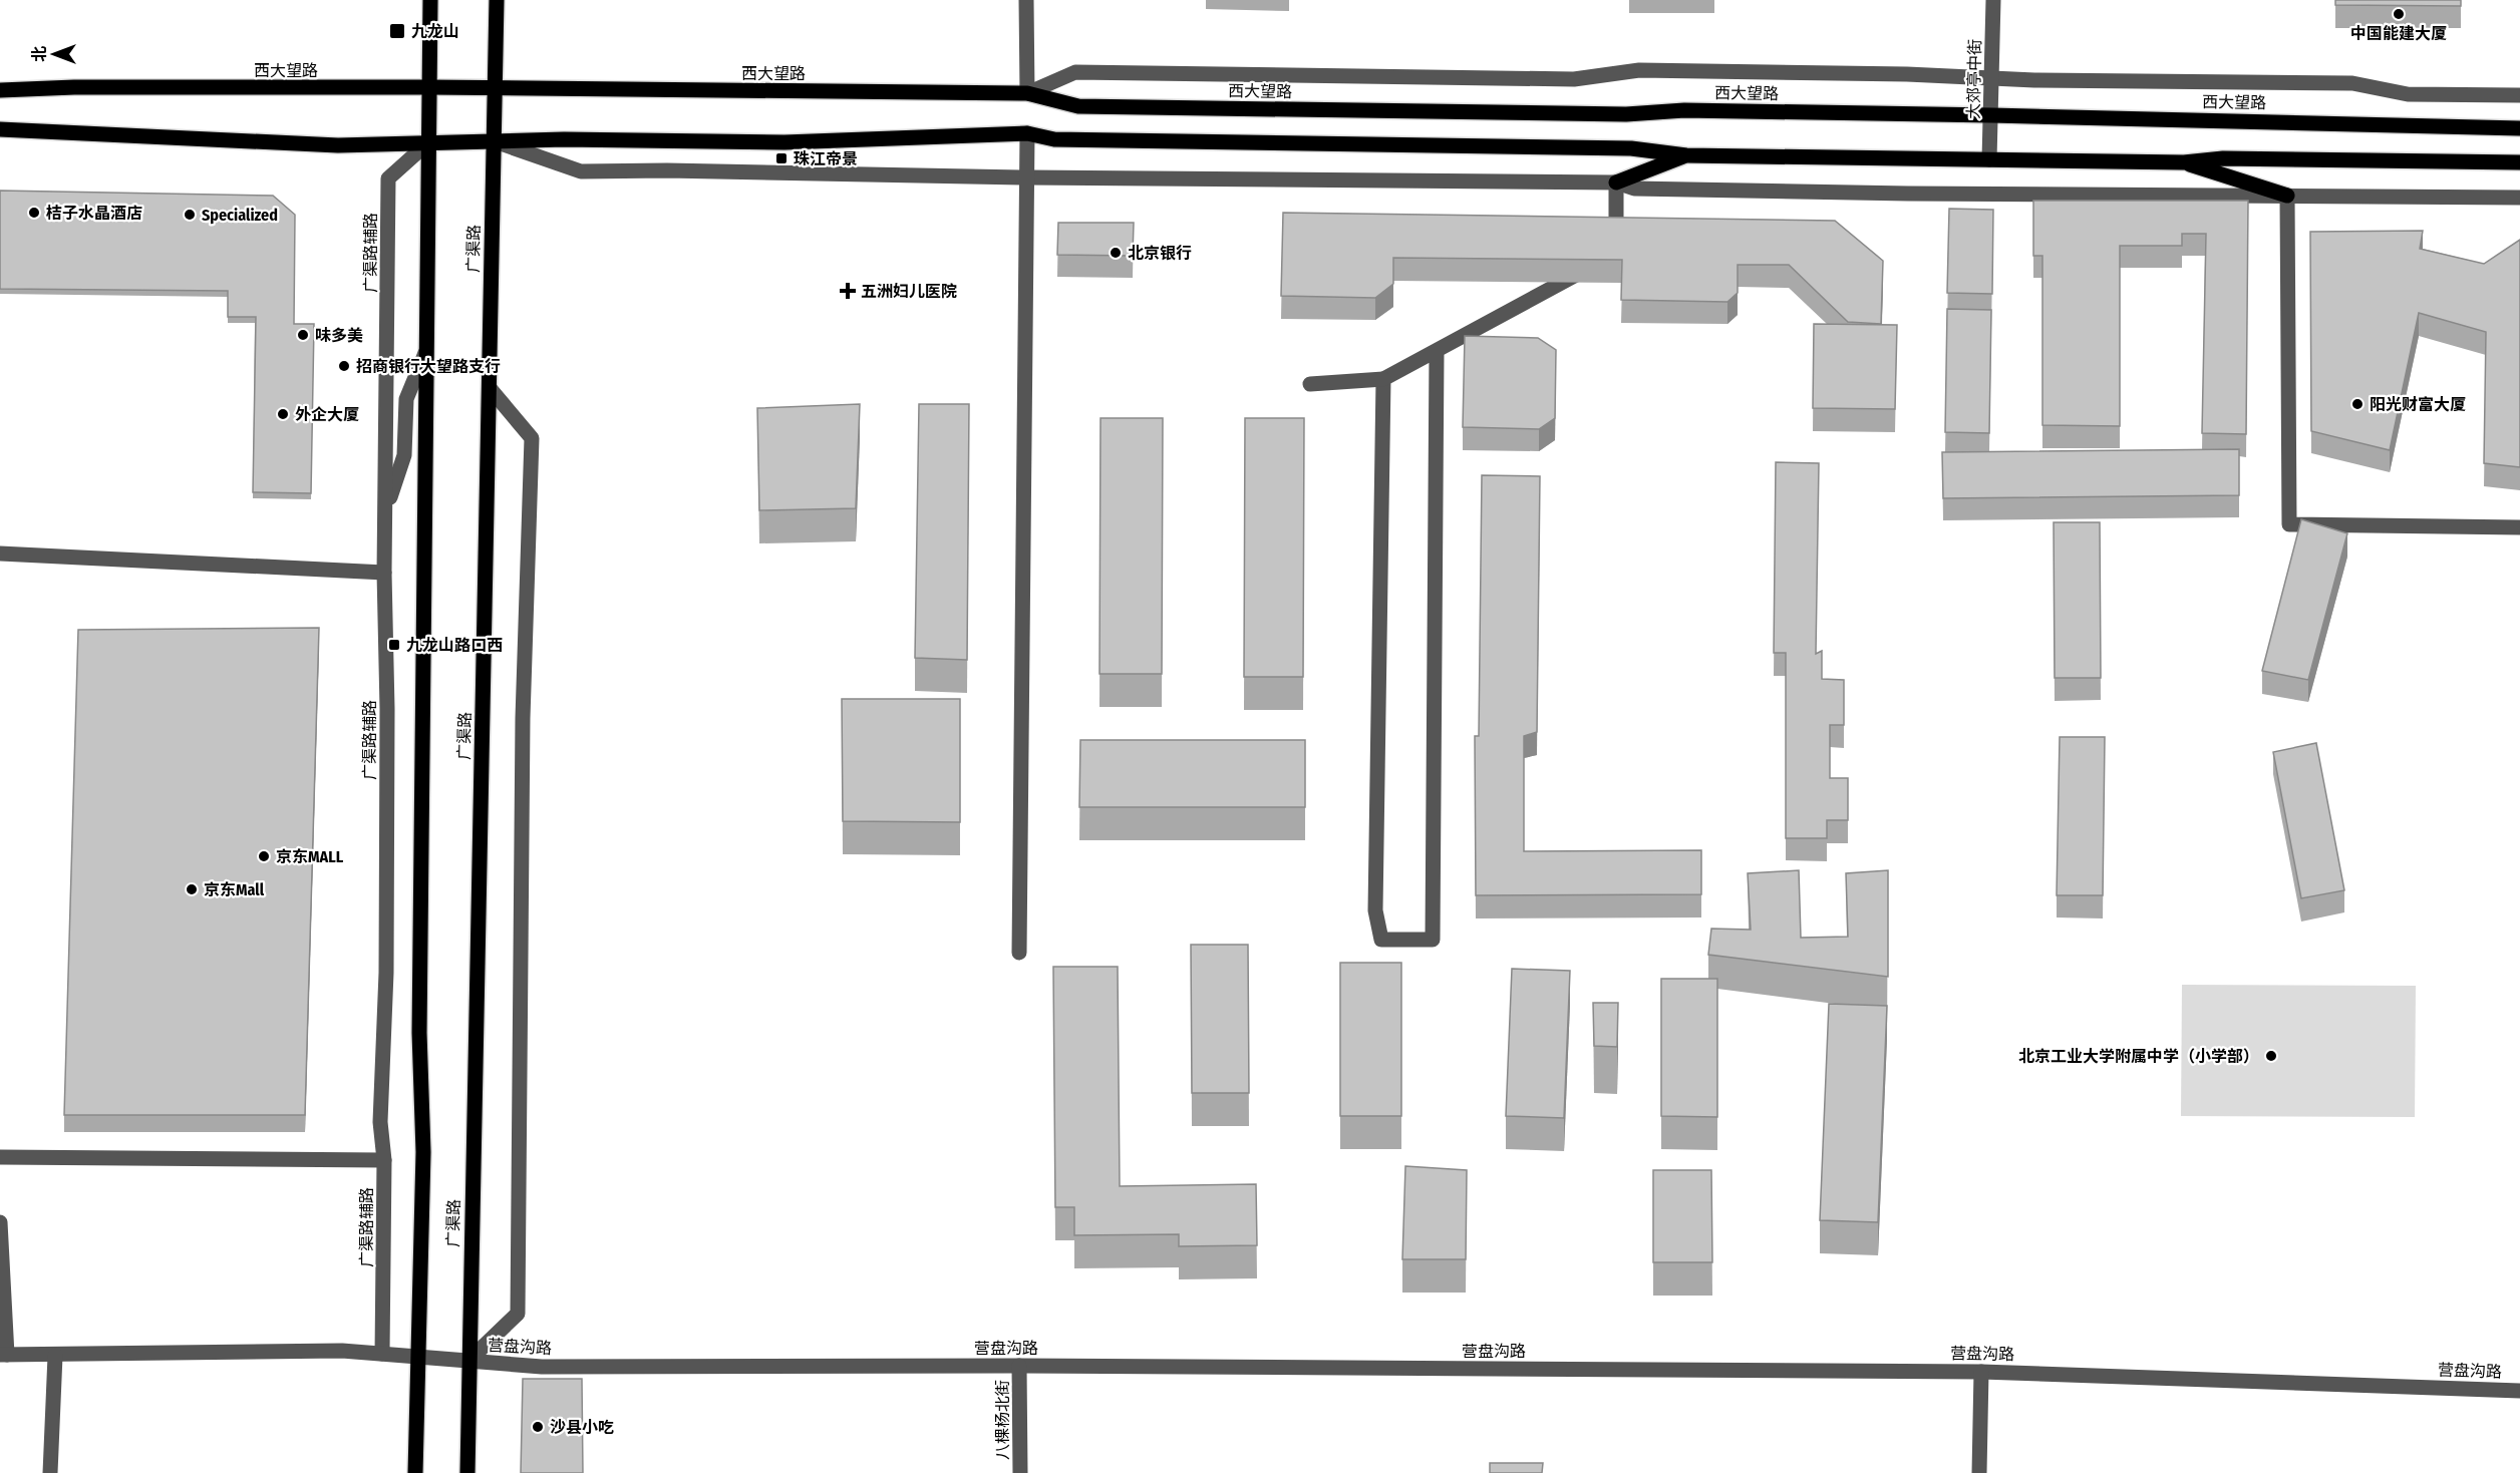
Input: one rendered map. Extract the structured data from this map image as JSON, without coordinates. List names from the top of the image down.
{
  "streets": {
    "main road": ["西大望路", "广渠路"],
    "street": [
      "大郊亭中街",
      "广渠路辅路",
      "营盘沟路",
      "八棵杨北街"
    ]
  },
  "crossings": [
    ["西大望路", "大郊亭中街"],
    ["西大望路", "广渠路"],
    ["广渠路", "广渠路辅路"],
    ["广渠路", "营盘沟路"],
    ["广渠路辅路", "营盘沟路"],
    ["营盘沟路", "八棵杨北街"]
  ],
  "places": {
    "other": [
      "中国能建大厦",
      "桔子水晶酒店",
      "Specialized",
      "北京银行",
      "味多美",
      "招商银行大望路支行",
      "阳光财富大厦",
      "外企大厦",
      "京东MALL",
      "京东Mall",
      "北京工业大学附属中学（小学部）",
      "沙县小吃"
    ],
    "transit": ["九龙山", "珠江帝景", "九龙山路口西"],
    "health": ["五洲妇儿医院"]
  },
  "north": "left"
}
